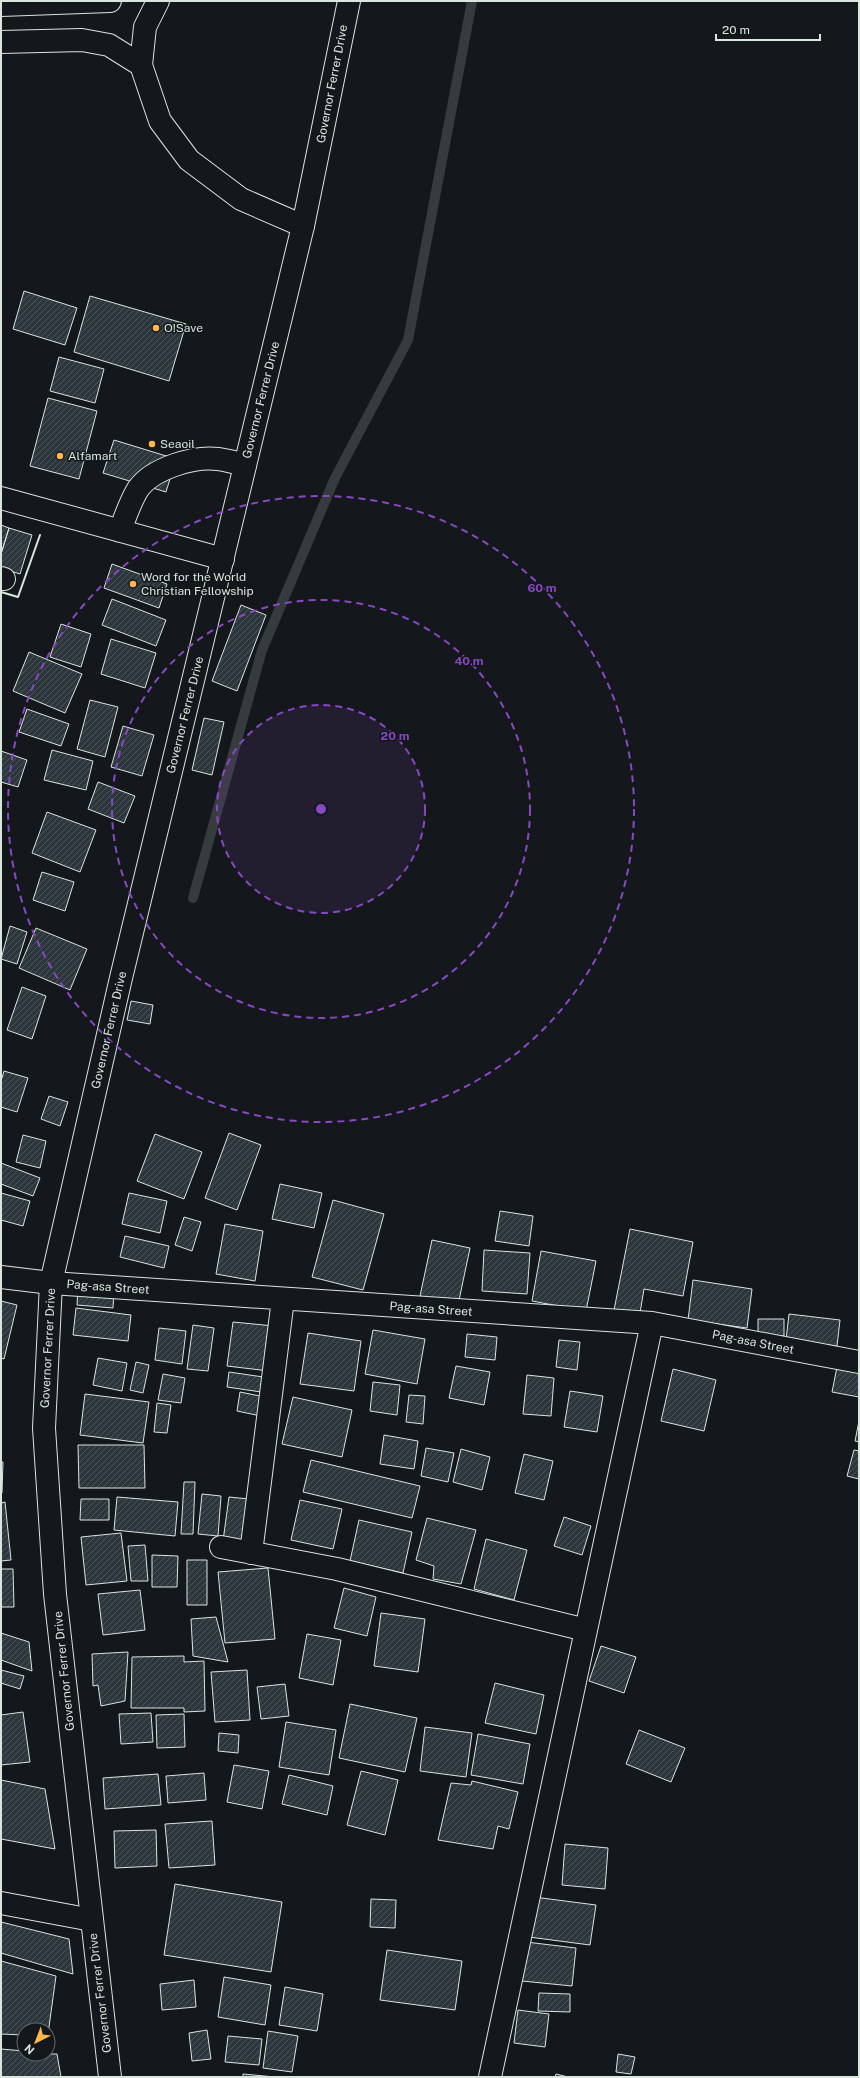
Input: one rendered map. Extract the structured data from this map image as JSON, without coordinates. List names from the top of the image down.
{
  "streets": {
    "street": ["Governor Ferrer Drive", "Pag-asa Street"]
  },
  "crossings": [
    ["Governor Ferrer Drive", "Pag-asa Street"]
  ],
  "places": [
    "O!Save",
    "Seaoil",
    "Alfamart",
    "Word for the World Christian Fellowship"
  ],
  "scale_bar": "20 m",
  "north": "bottom left",
  "rings": ["60 m", "40 m", "20 m"]
}
